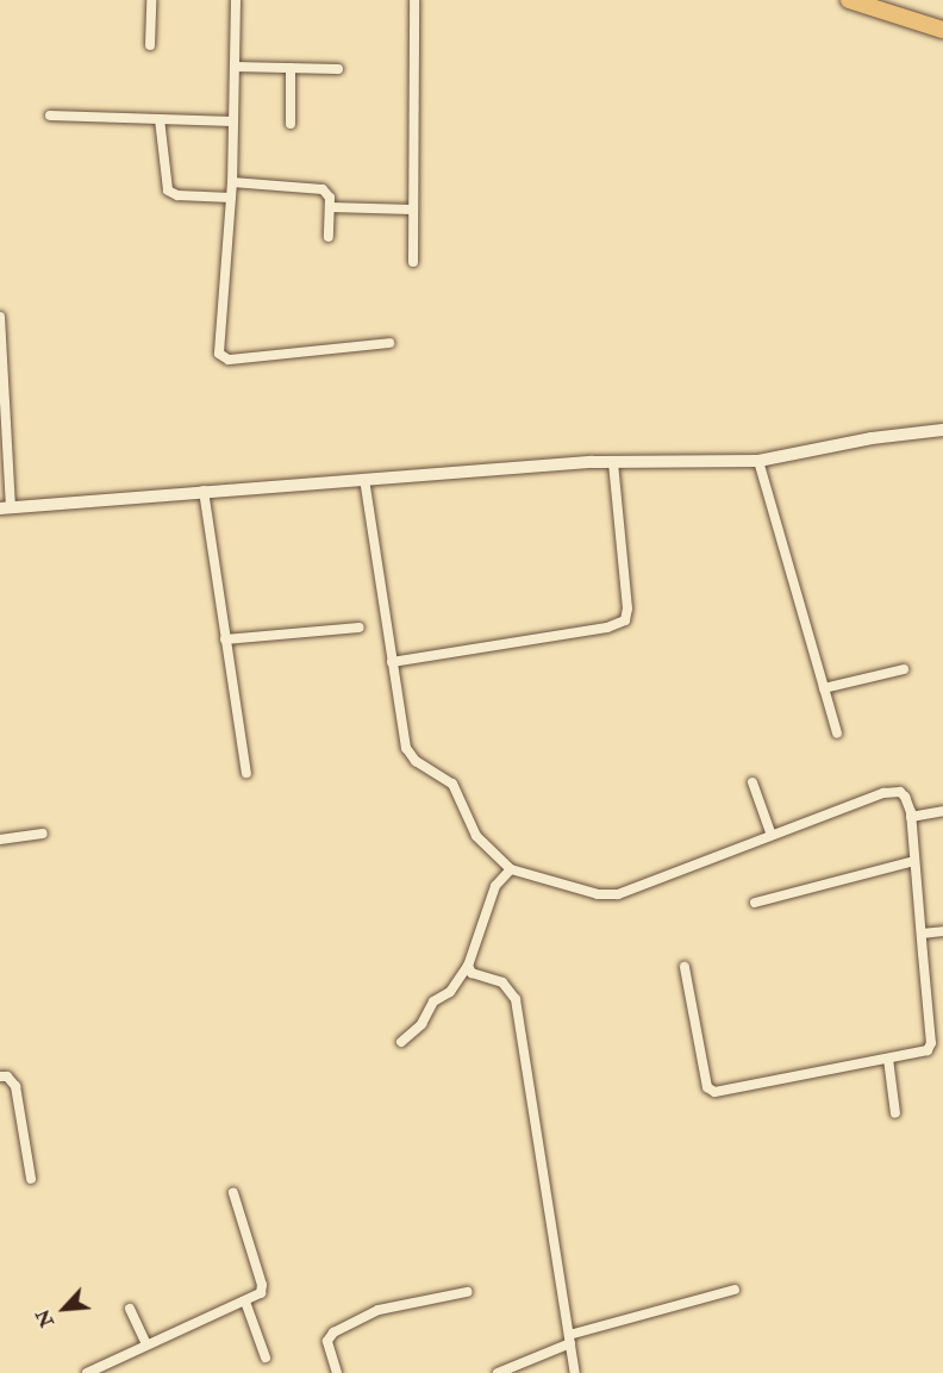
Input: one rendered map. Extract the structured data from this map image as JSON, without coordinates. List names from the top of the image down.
{
  "north": "bottom left"
}
